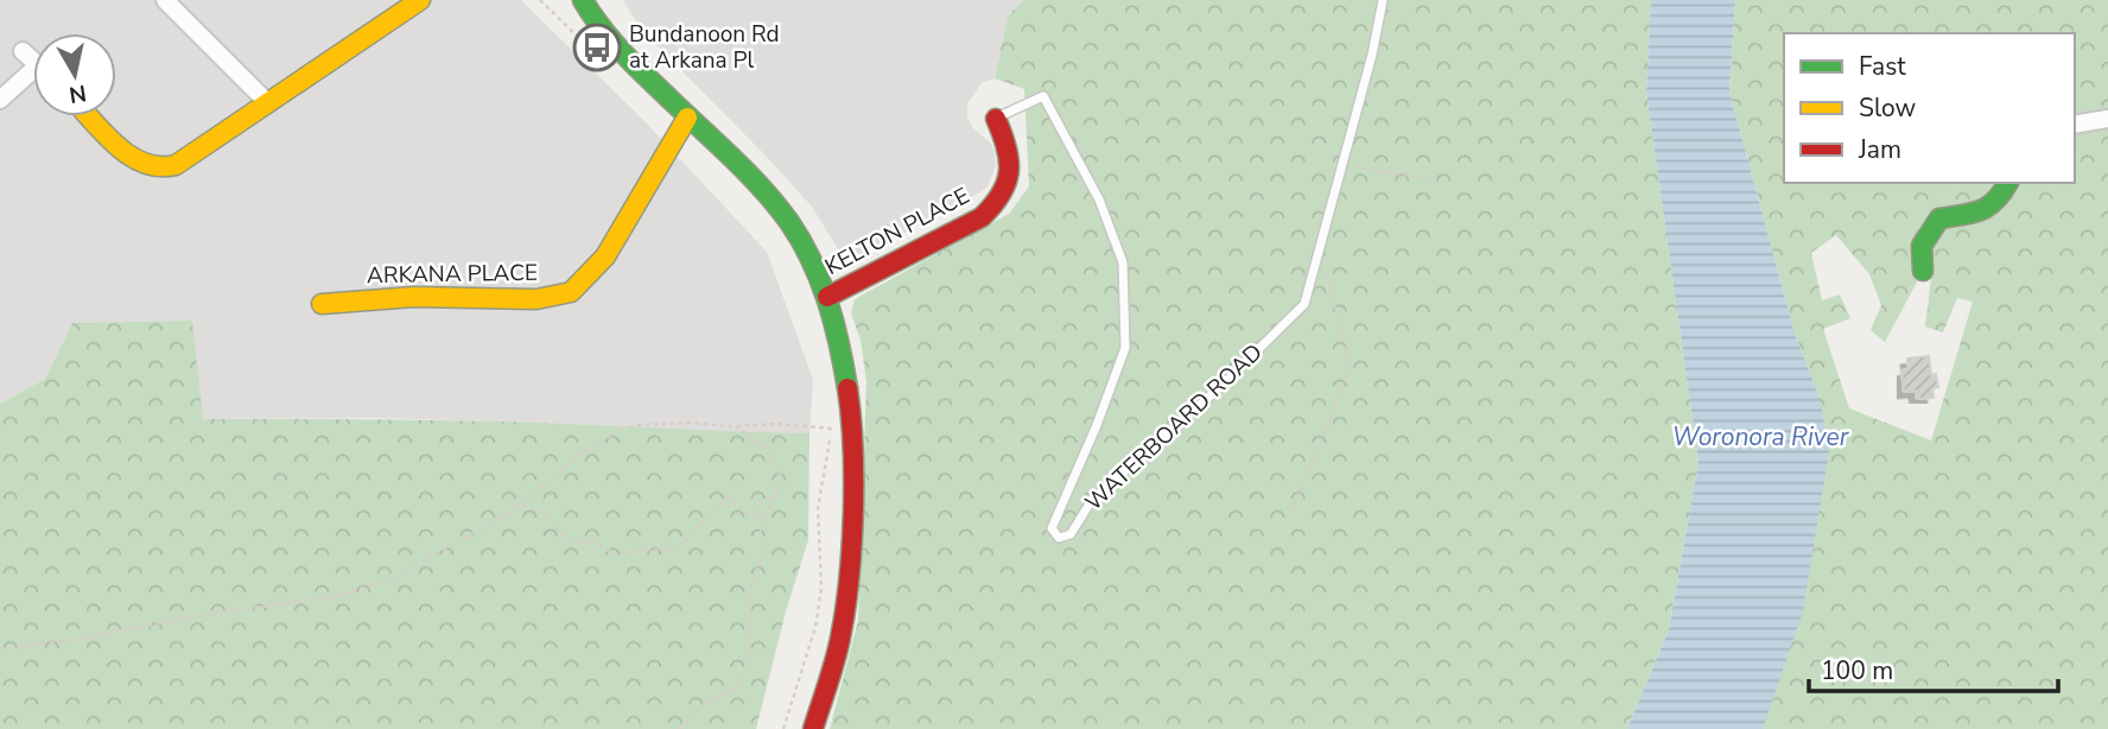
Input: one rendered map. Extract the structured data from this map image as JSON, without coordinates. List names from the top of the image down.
{
  "streets": {
    "street": ["KELTON PLACE", "ARKANA PLACE"],
    "lane": ["WATERBOARD ROAD"]
  },
  "crossings": [
    ["KELTON PLACE", "WATERBOARD ROAD"]
  ],
  "water": ["Woronora River"],
  "places": {
    "bus stop": ["Bundanoon Rd at Arkana Pl"]
  },
  "legend": ["Fast", "Slow", "Jam"],
  "scale_bar": "100 m",
  "north": "bottom"
}
